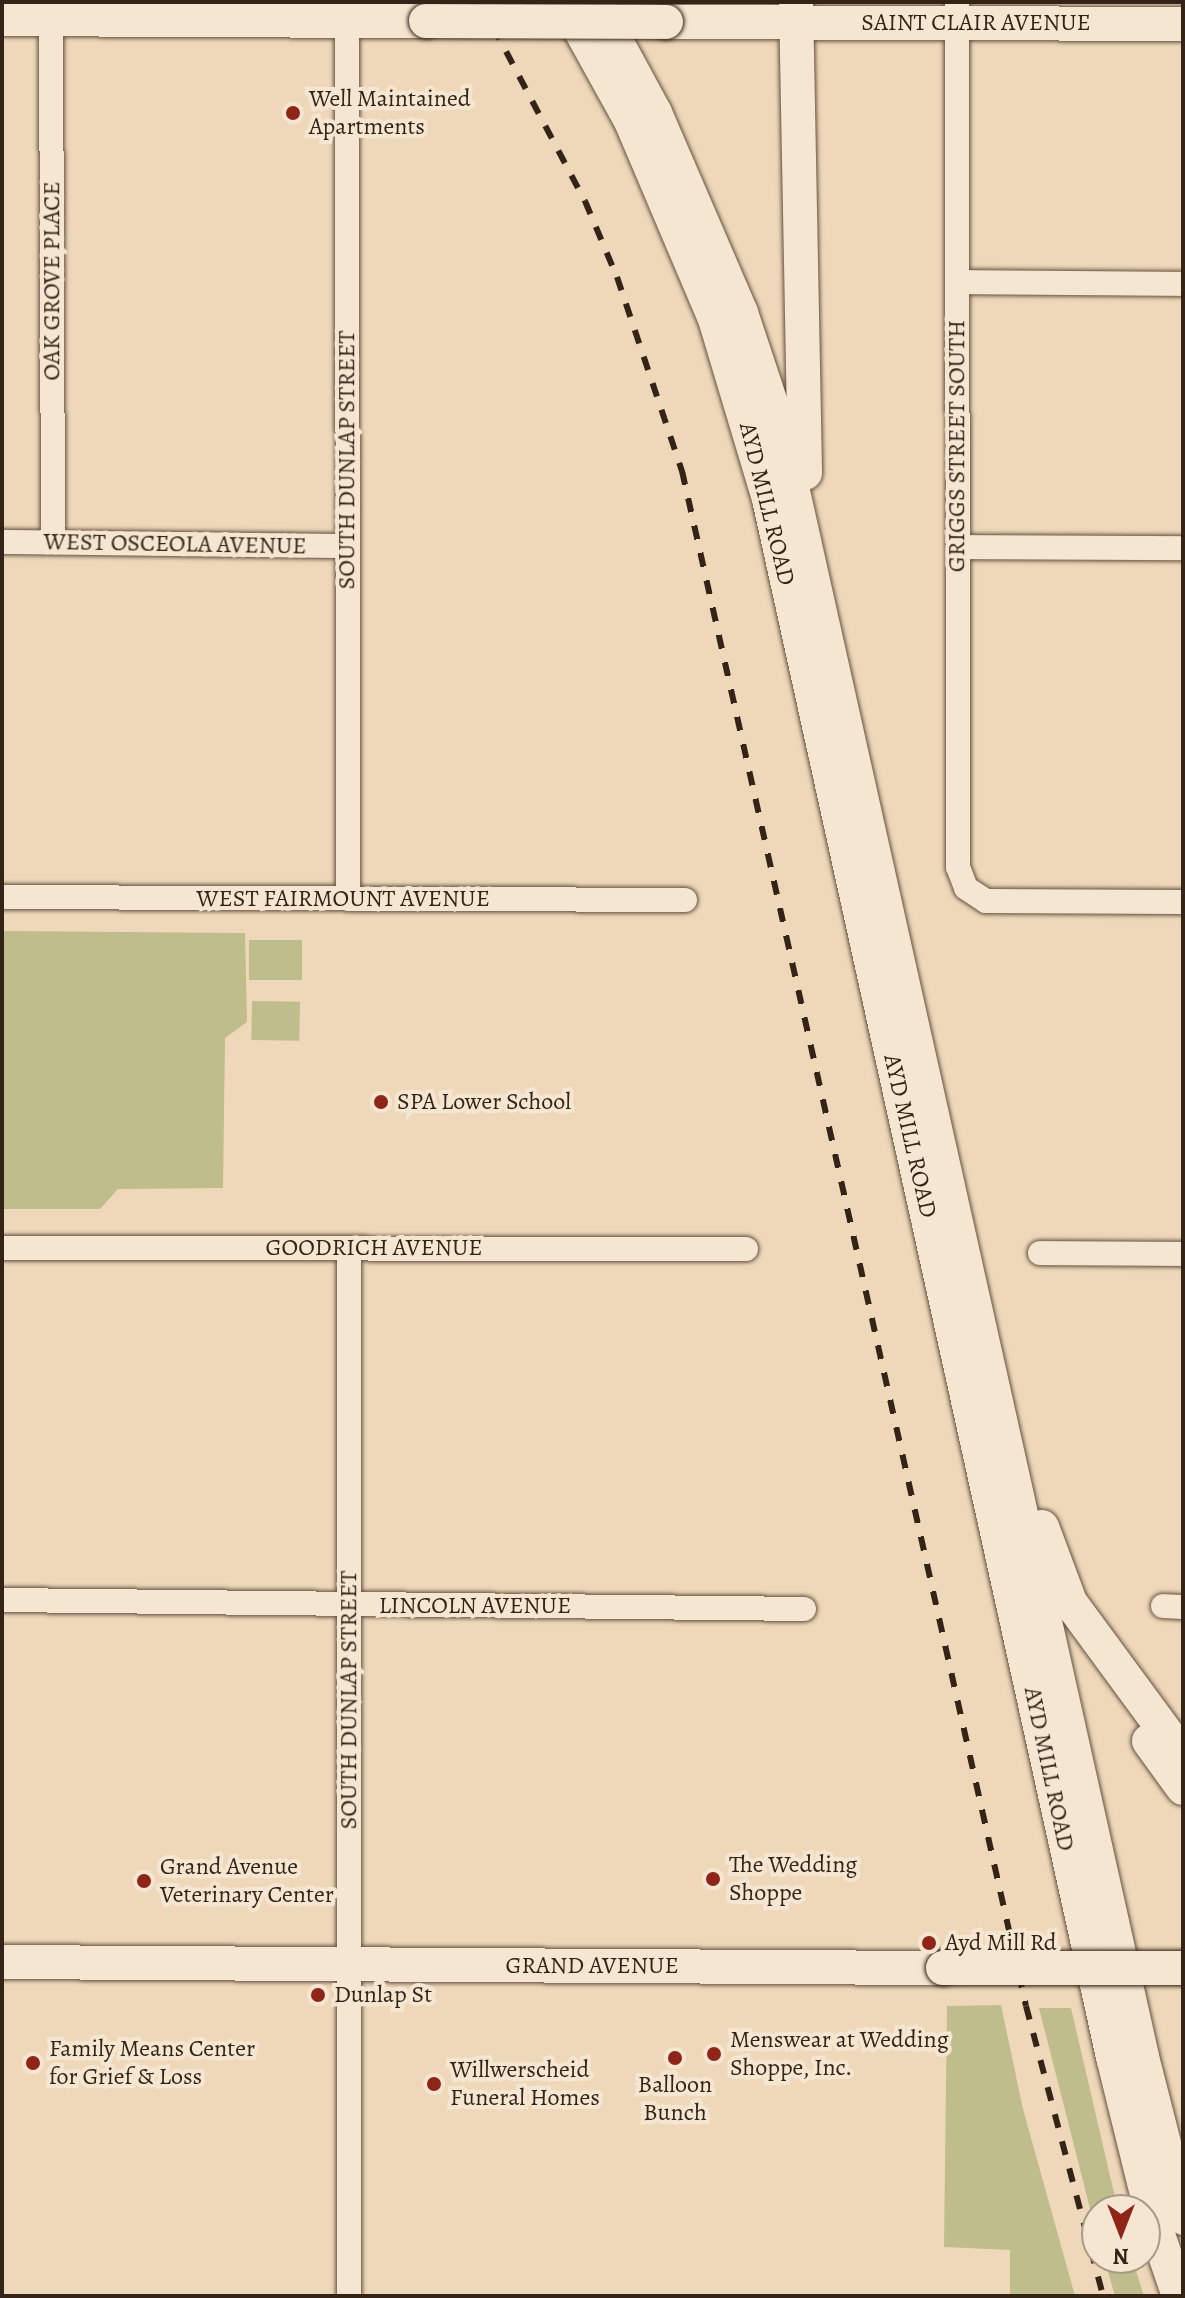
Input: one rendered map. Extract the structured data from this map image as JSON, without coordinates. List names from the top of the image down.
{
  "streets": {
    "main road": ["SAINT CLAIR AVENUE", "AYD MILL ROAD", "GRAND AVENUE"],
    "street": [
      "OAK GROVE PLACE",
      "GRIGGS STREET SOUTH",
      "SOUTH DUNLAP STREET",
      "WEST OSCEOLA AVENUE",
      "WEST FAIRMOUNT AVENUE",
      "GOODRICH AVENUE",
      "LINCOLN AVENUE"
    ]
  },
  "crossings": [
    ["SAINT CLAIR AVENUE", "OAK GROVE PLACE"],
    ["SAINT CLAIR AVENUE", "GRIGGS STREET SOUTH"],
    ["SAINT CLAIR AVENUE", "SOUTH DUNLAP STREET"],
    ["OAK GROVE PLACE", "WEST OSCEOLA AVENUE"],
    ["SOUTH DUNLAP STREET", "WEST OSCEOLA AVENUE"],
    ["SOUTH DUNLAP STREET", "WEST FAIRMOUNT AVENUE"],
    ["SOUTH DUNLAP STREET", "GOODRICH AVENUE"],
    ["SOUTH DUNLAP STREET", "LINCOLN AVENUE"],
    ["SOUTH DUNLAP STREET", "GRAND AVENUE"]
  ],
  "places": [
    "Well Maintained Apartments",
    "SPA Lower School",
    "The Wedding Shoppe",
    "Grand Avenue Veterinary Center",
    "Ayd Mill Rd",
    "Dunlap St",
    "Menswear at Wedding Shoppe, Inc.",
    "Balloon Bunch",
    "Family Means Center for Grief & Loss",
    "Willwerscheid Funeral Homes"
  ],
  "north": "bottom"
}
